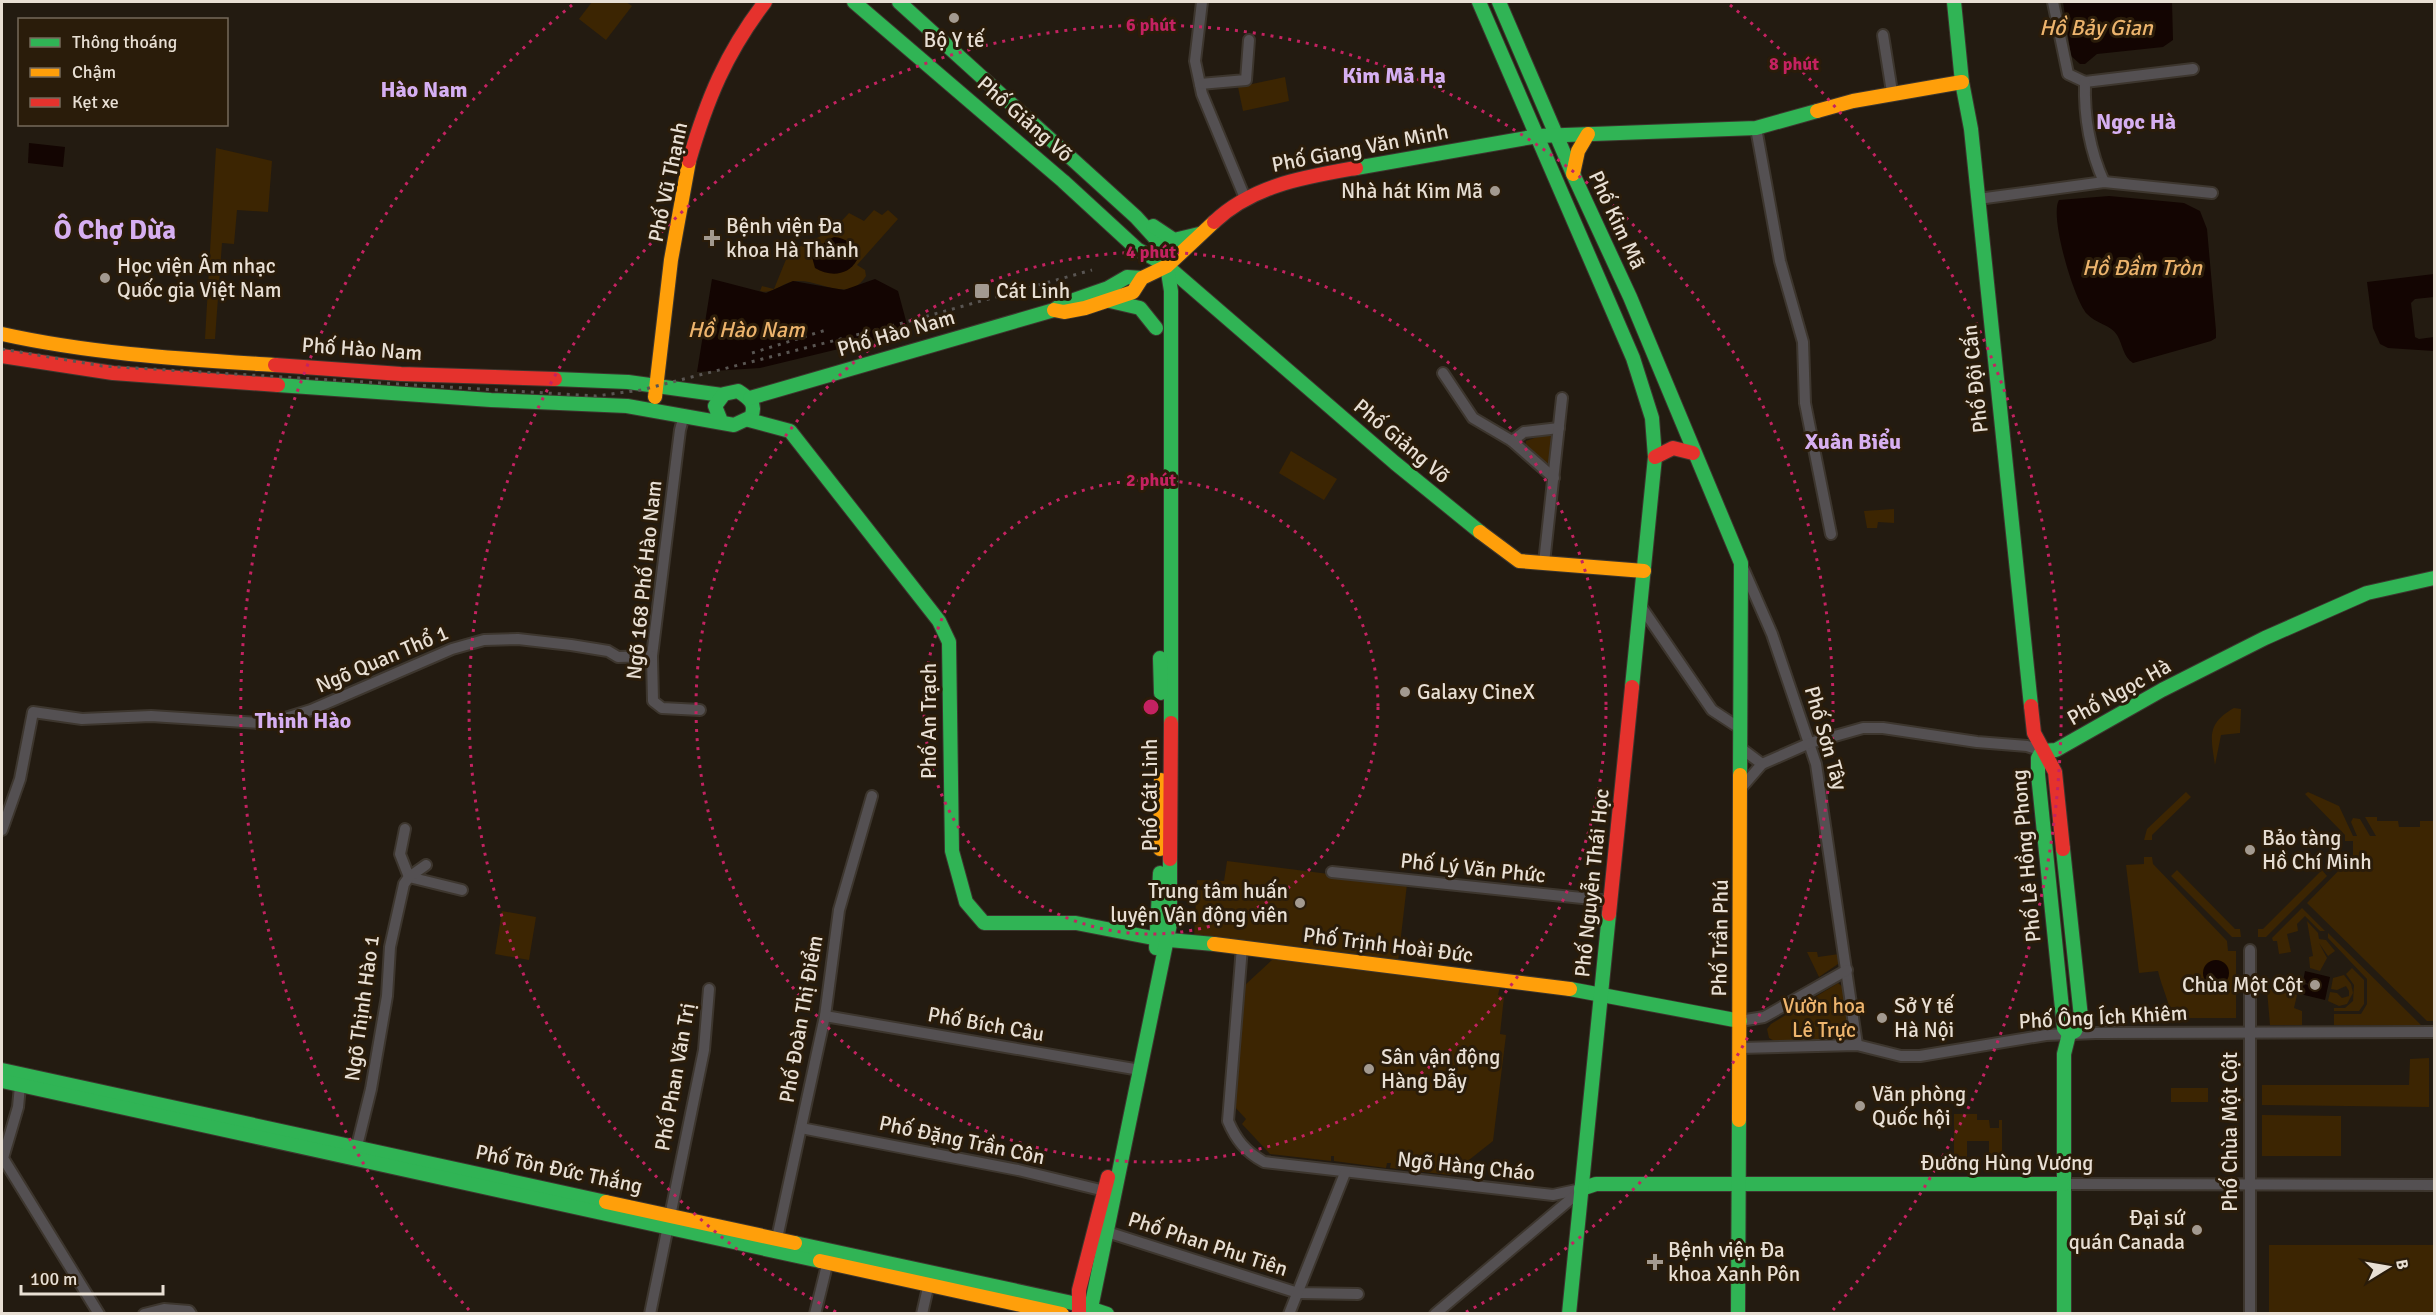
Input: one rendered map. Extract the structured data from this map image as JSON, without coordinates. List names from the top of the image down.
{
  "streets": {
    "main road": [
      "Phố Giảng Võ",
      "Phố Giang Văn Minh",
      "Phố Vũ Thạnh",
      "Phố Kim Mã",
      "Phố Hào Nam",
      "Phố Đội Cấn",
      "Phố Ngọc Hà",
      "Phố An Trạch",
      "Phố Sơn Tây",
      "Phố Cát Linh",
      "Phố Lê Hồng Phong",
      "Phố Nguyễn Thái Học",
      "Phố Trần Phú",
      "Phố Trịnh Hoài Đức",
      "Đường Hùng Vương",
      "Phố Tôn Đức Thắng"
    ],
    "street": [
      "Ngõ 168 Phố Hào Nam",
      "Ngõ Quan Thổ 1",
      "Phố Lý Văn Phức",
      "Ngõ Thịnh Hào 1",
      "Phố Ông Ích Khiêm",
      "Phố Đoàn Thị Điểm",
      "Phố Bích Câu",
      "Phố Phan Văn Trị",
      "Phố Chùa Một Cột",
      "Phố Đặng Trần Côn",
      "Ngõ Hàng Cháo",
      "Phố Phan Phu Tiên"
    ]
  },
  "crossings": [
    ["Phố Giảng Võ", "Phố Giang Văn Minh"],
    ["Phố Giảng Võ", "Phố Hào Nam"],
    ["Phố Giảng Võ", "Phố Cát Linh"],
    ["Phố Giảng Võ", "Phố Nguyễn Thái Học"],
    ["Phố Giang Văn Minh", "Phố Kim Mã"],
    ["Phố Giang Văn Minh", "Phố Hào Nam"],
    ["Phố Giang Văn Minh", "Phố Đội Cấn"],
    ["Phố Giang Văn Minh", "Phố Cát Linh"],
    ["Phố Vũ Thạnh", "Phố Hào Nam"],
    ["Phố Kim Mã", "Phố Sơn Tây"],
    ["Phố Kim Mã", "Phố Nguyễn Thái Học"],
    ["Phố Hào Nam", "Ngõ 168 Phố Hào Nam"],
    ["Phố Hào Nam", "Phố An Trạch"],
    ["Phố Hào Nam", "Phố Cát Linh"],
    ["Phố Đội Cấn", "Phố Ngọc Hà"],
    ["Phố Đội Cấn", "Phố Lê Hồng Phong"],
    ["Ngõ 168 Phố Hào Nam", "Ngõ Quan Thổ 1"],
    ["Phố Ngọc Hà", "Phố Sơn Tây"],
    ["Phố Ngọc Hà", "Phố Lê Hồng Phong"],
    ["Phố An Trạch", "Phố Cát Linh"],
    ["Phố An Trạch", "Phố Trịnh Hoài Đức"],
    ["Phố Sơn Tây", "Phố Trần Phú"],
    ["Phố Sơn Tây", "Phố Ông Ích Khiêm"],
    ["Phố Cát Linh", "Phố Trịnh Hoài Đức"],
    ["Phố Cát Linh", "Phố Bích Câu"],
    ["Phố Cát Linh", "Phố Đặng Trần Côn"],
    ["Phố Cát Linh", "Phố Tôn Đức Thắng"],
    ["Phố Cát Linh", "Phố Phan Phu Tiên"],
    ["Phố Lê Hồng Phong", "Phố Ông Ích Khiêm"],
    ["Phố Lê Hồng Phong", "Đường Hùng Vương"],
    ["Phố Lý Văn Phức", "Phố Nguyễn Thái Học"],
    ["Phố Nguyễn Thái Học", "Phố Trịnh Hoài Đức"],
    ["Phố Nguyễn Thái Học", "Đường Hùng Vương"],
    ["Phố Nguyễn Thái Học", "Ngõ Hàng Cháo"],
    ["Phố Trần Phú", "Phố Trịnh Hoài Đức"],
    ["Phố Trần Phú", "Phố Ông Ích Khiêm"],
    ["Phố Trần Phú", "Đường Hùng Vương"],
    ["Phố Trịnh Hoài Đức", "Ngõ Hàng Cháo"],
    ["Ngõ Thịnh Hào 1", "Phố Tôn Đức Thắng"],
    ["Phố Ông Ích Khiêm", "Phố Chùa Một Cột"],
    ["Phố Đoàn Thị Điểm", "Phố Bích Câu"],
    ["Phố Đoàn Thị Điểm", "Phố Đặng Trần Côn"],
    ["Phố Đoàn Thị Điểm", "Phố Tôn Đức Thắng"],
    ["Phố Phan Văn Trị", "Phố Tôn Đức Thắng"],
    ["Phố Chùa Một Cột", "Đường Hùng Vương"],
    ["Đường Hùng Vương", "Ngõ Hàng Cháo"]
  ],
  "districts": [
    "Kim Mã Hạ",
    "Hào Nam",
    "Ngọc Hà",
    "Ô Chợ Dừa",
    "Xuân Biểu",
    "Thịnh Hào"
  ],
  "water": ["Hồ Bảy Gian", "Hồ Đầm Tròn", "Hồ Hào Nam"],
  "parks": ["Vườn hoa Lê Trực"],
  "places": {
    "other": [
      "Bộ Y tế",
      "Nhà hát Kim Mã",
      "Học viện Âm nhạc Quốc gia Việt Nam",
      "Galaxy CineX",
      "Bảo tàng Hồ Chí Minh",
      "Trung tâm huấn luyện Vận động viên",
      "Chùa Một Cột",
      "Sở Y tế Hà Nội",
      "Sân vận động Hàng Đẫy",
      "Văn phòng Quốc hội",
      "Đại sứ quán Canada"
    ],
    "health": ["Bệnh viện Đa khoa Hà Thành", "Bệnh viện Đa khoa Xanh Pôn"],
    "transit": ["Cát Linh"]
  },
  "legend": ["Thông thoáng", "Chậm", "Kẹt xe"],
  "scale_bar": "100 m",
  "north": "right",
  "rings": [
    "6 phút",
    "8 phút",
    "4 phút",
    "2 phút"
  ]
}
